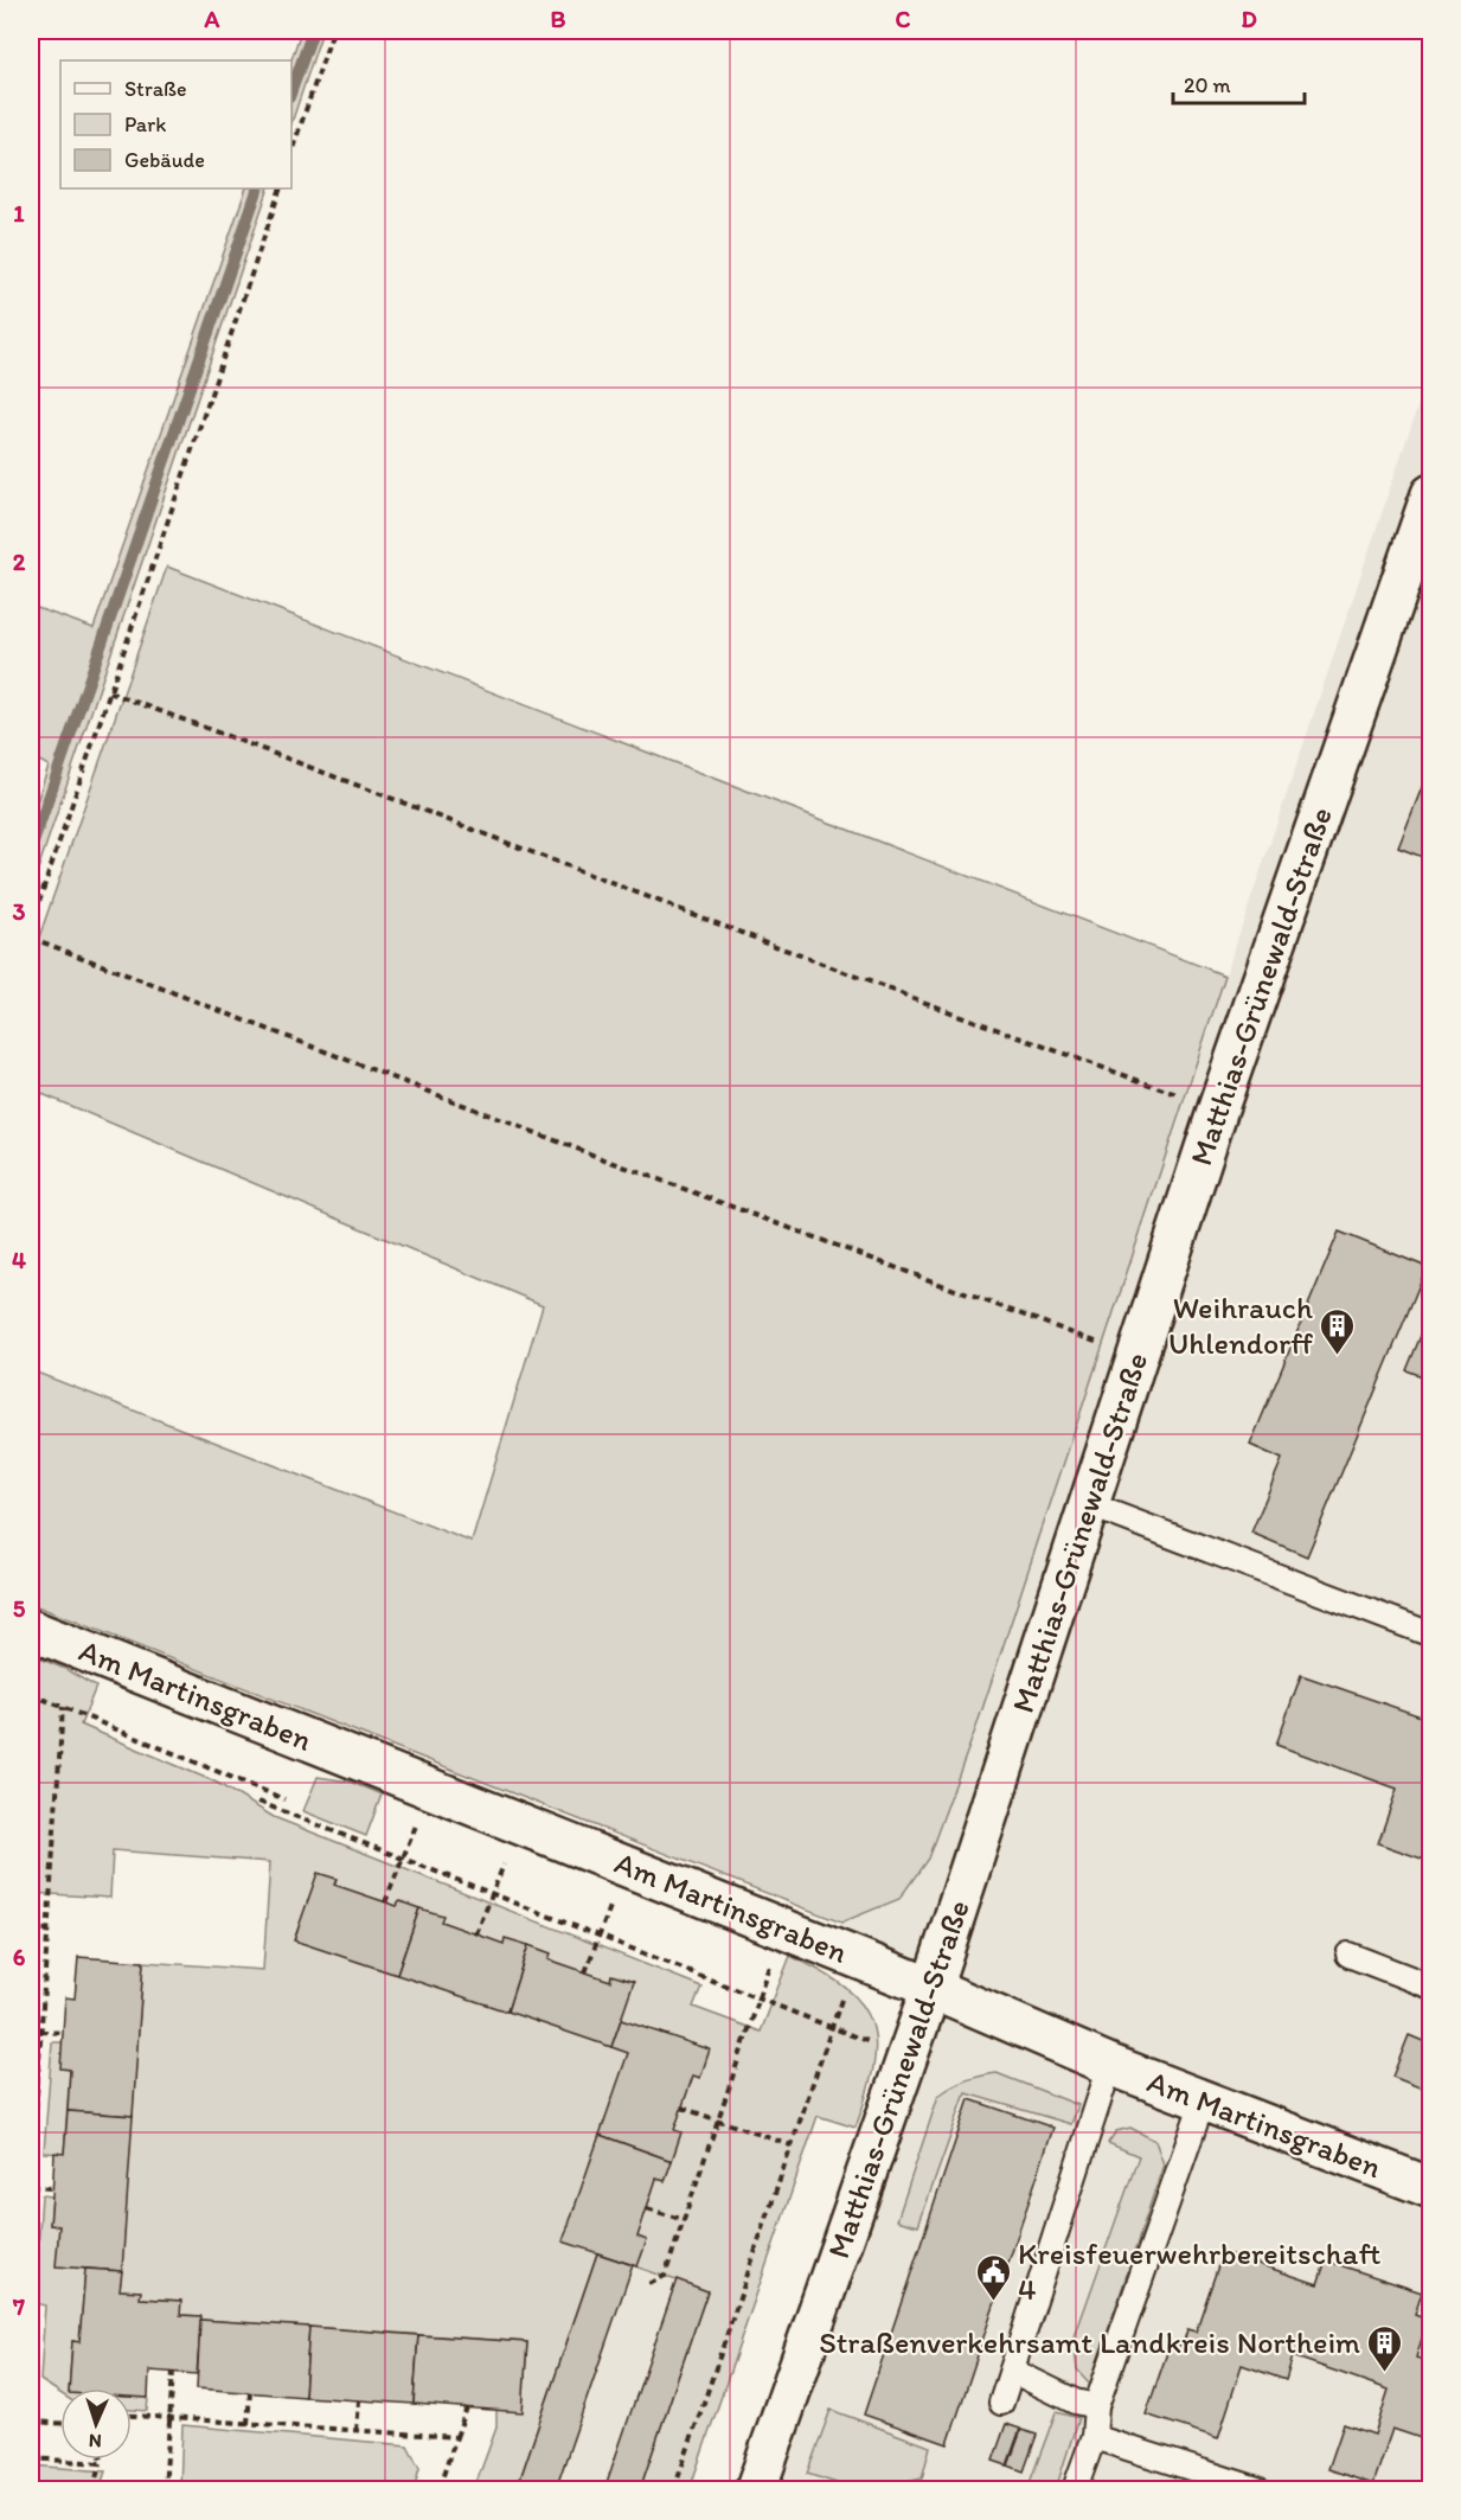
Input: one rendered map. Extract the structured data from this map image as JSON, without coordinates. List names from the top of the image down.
{
  "streets": {
    "street": ["Matthias-Grünewald-Straße", "Am Martinsgraben"]
  },
  "crossings": [
    ["Matthias-Grünewald-Straße", "Am Martinsgraben"]
  ],
  "places": {
    "building": ["Weihrauch Uhlendorff", "Straßenverkehrsamt Landkreis Northeim"],
    "public building": ["Kreisfeuerwehrbereitschaft 4"]
  },
  "legend": ["Straße", "Park", "Gebäude"],
  "scale_bar": "20 m",
  "north": "bottom",
  "grid": {
    "columns": [
      "A",
      "B",
      "C",
      "D"
    ],
    "rows": [
      "1",
      "2",
      "3",
      "4",
      "5",
      "6",
      "7"
    ]
  }
}
